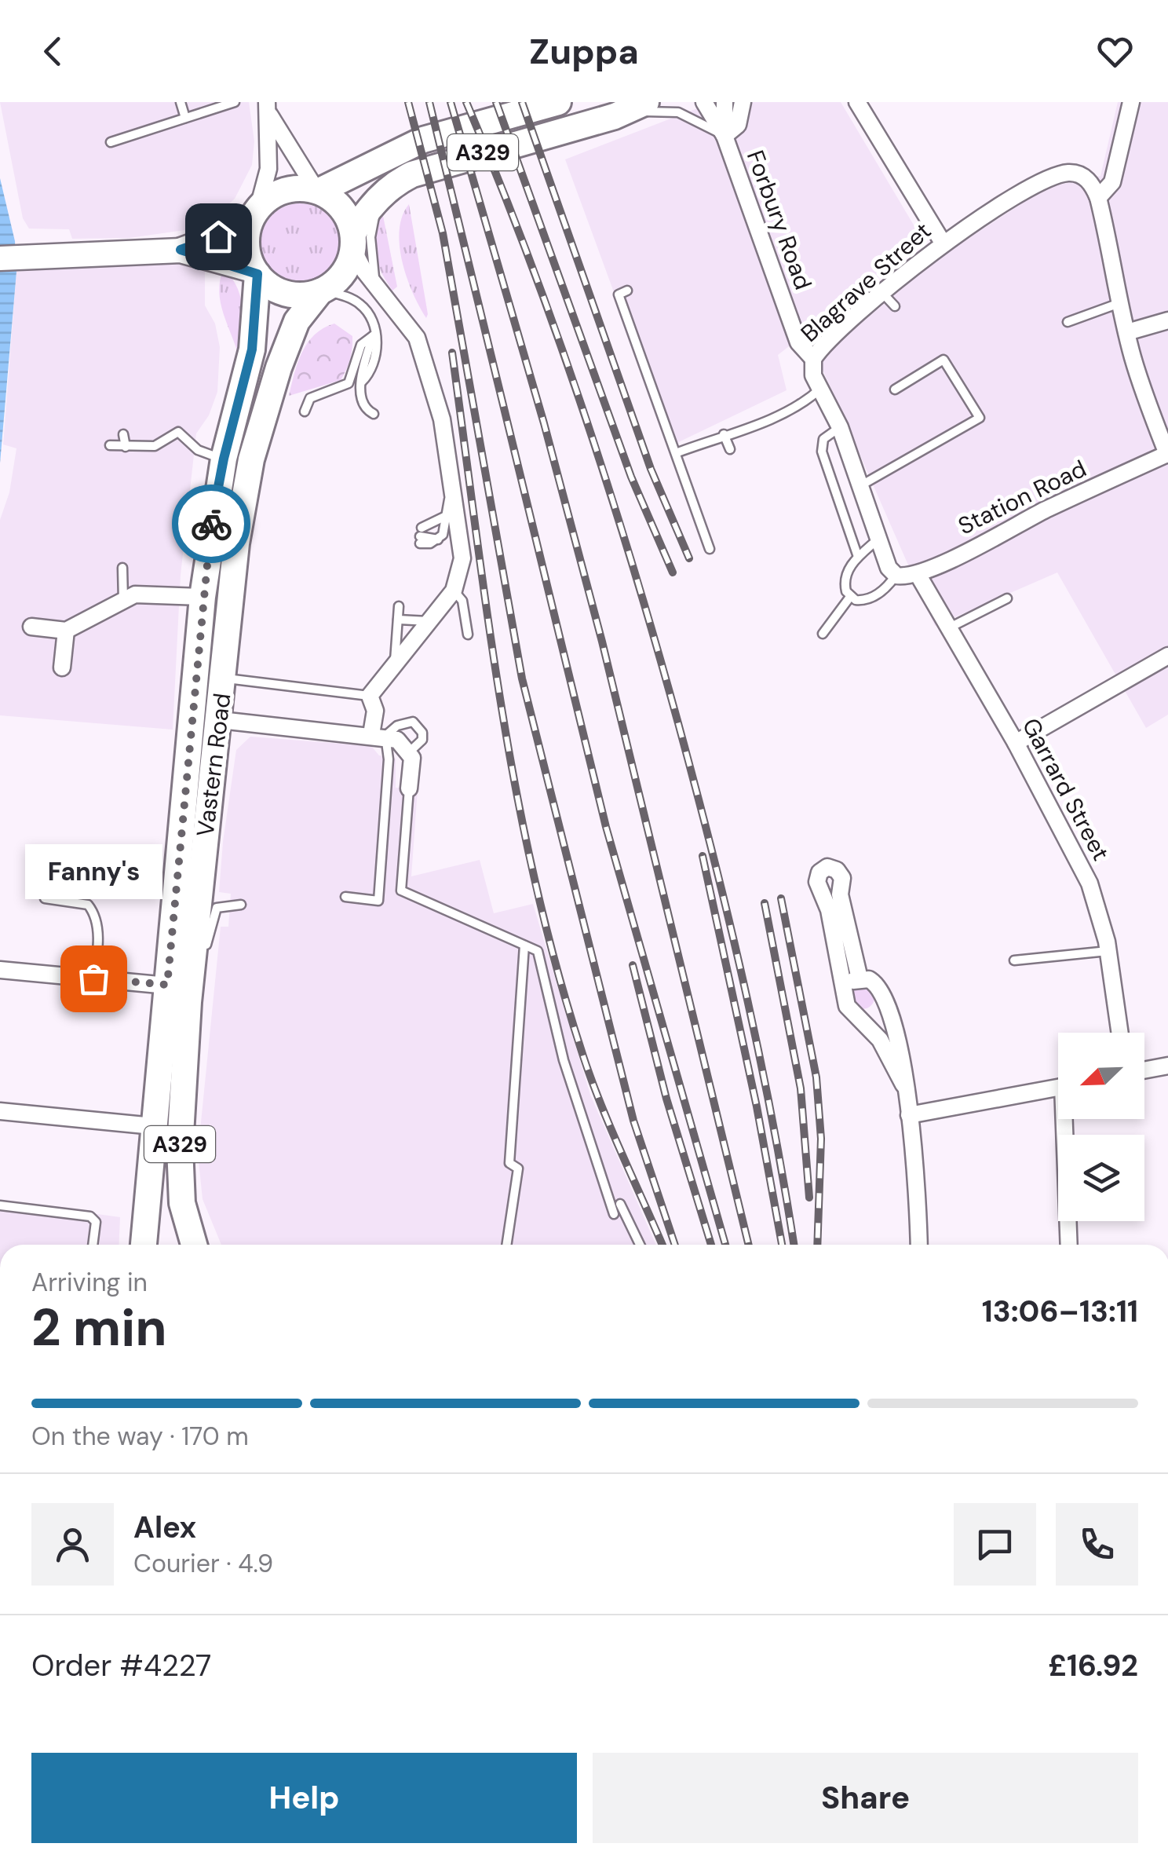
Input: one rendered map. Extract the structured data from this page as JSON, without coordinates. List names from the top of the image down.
{
  "streets": {
    "main road": ["A329", "Vastern Road"],
    "street": [
      "Forbury Road",
      "Blagrave Street",
      "Station Road",
      "Garrard Street"
    ]
  },
  "crossings": [
    ["A329", "Vastern Road"],
    ["Forbury Road", "Blagrave Street"],
    ["Blagrave Street", "Station Road"],
    ["Station Road", "Garrard Street"]
  ],
  "places": ["Fanny's"],
  "north": "bottom left",
  "page": {
    "header": "Zuppa",
    "bubble": "Fanny's",
    "heading": ["2 min", "Arriving in", "13:06–13:11"],
    "panel": [
      "Alex",
      "Courier · 4.9",
      "Order #4227",
      "£16.92"
    ],
    "bar": "On the way · 170 m",
    "buttons": ["Help", "Share"]
  }
}
